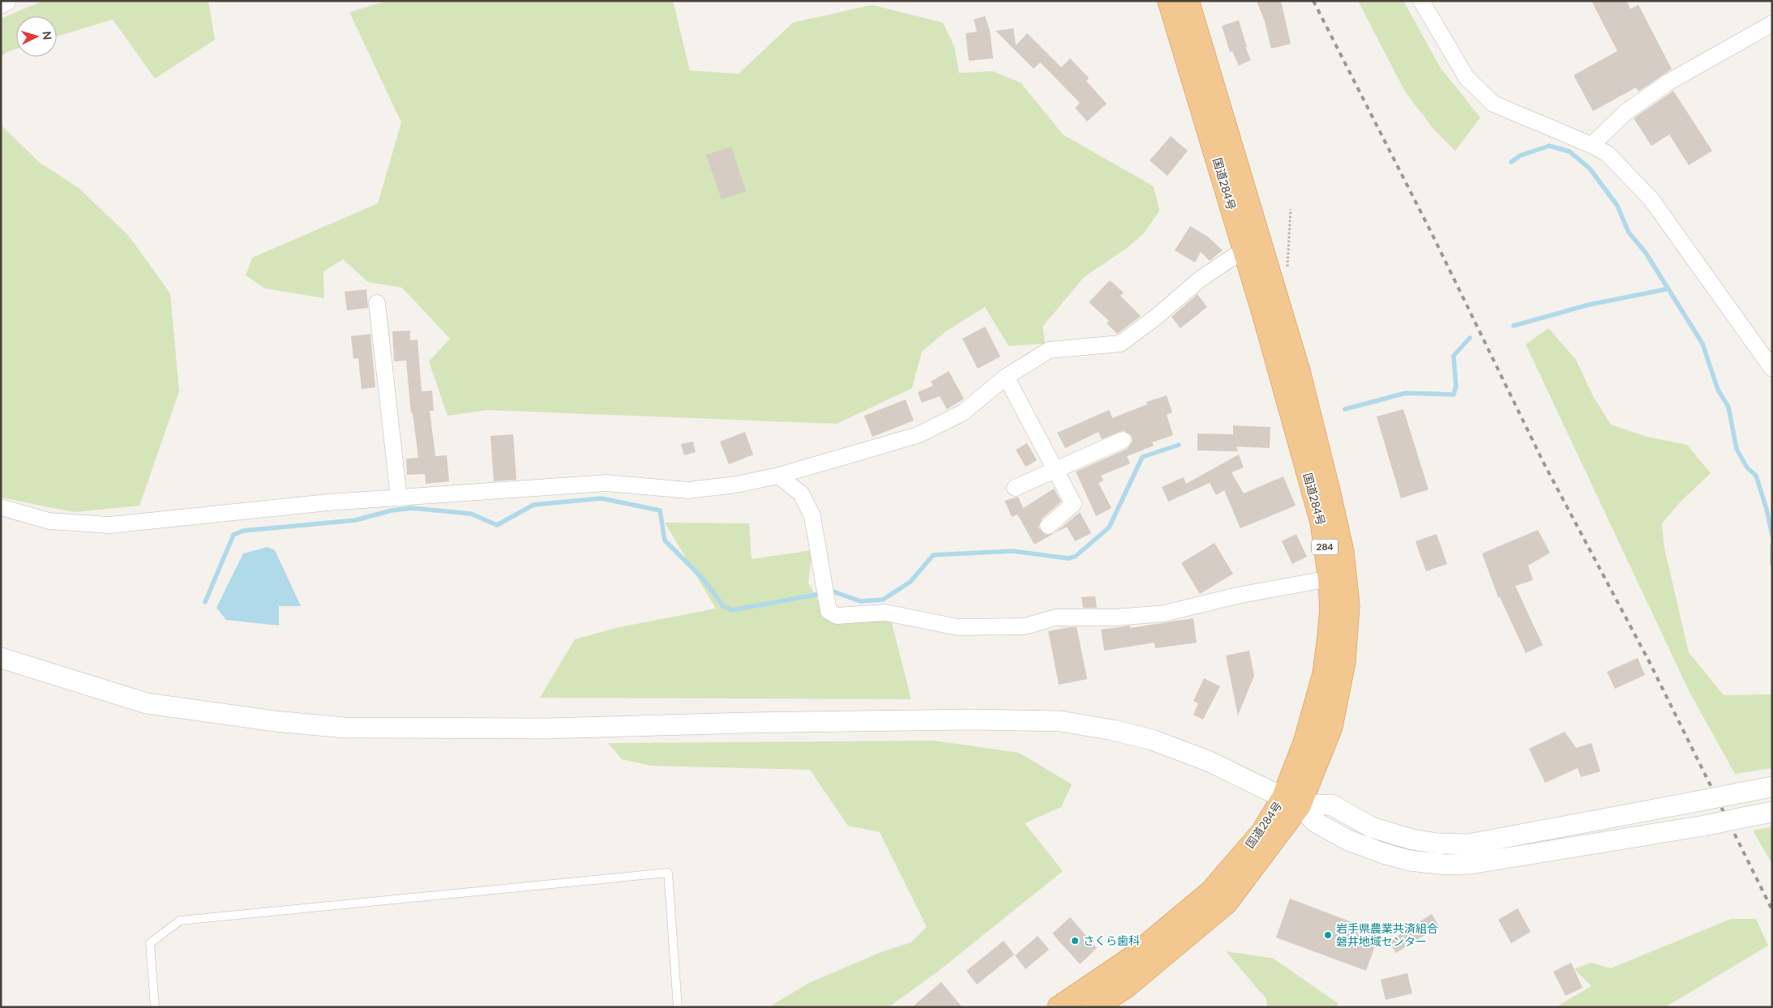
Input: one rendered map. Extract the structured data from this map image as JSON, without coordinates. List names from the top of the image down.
{
  "streets": {
    "highway": ["国道284号", "284"]
  },
  "places": ["岩手県農業共済組合 磐井地域センター", "さくら歯科"],
  "north": "right"
}
